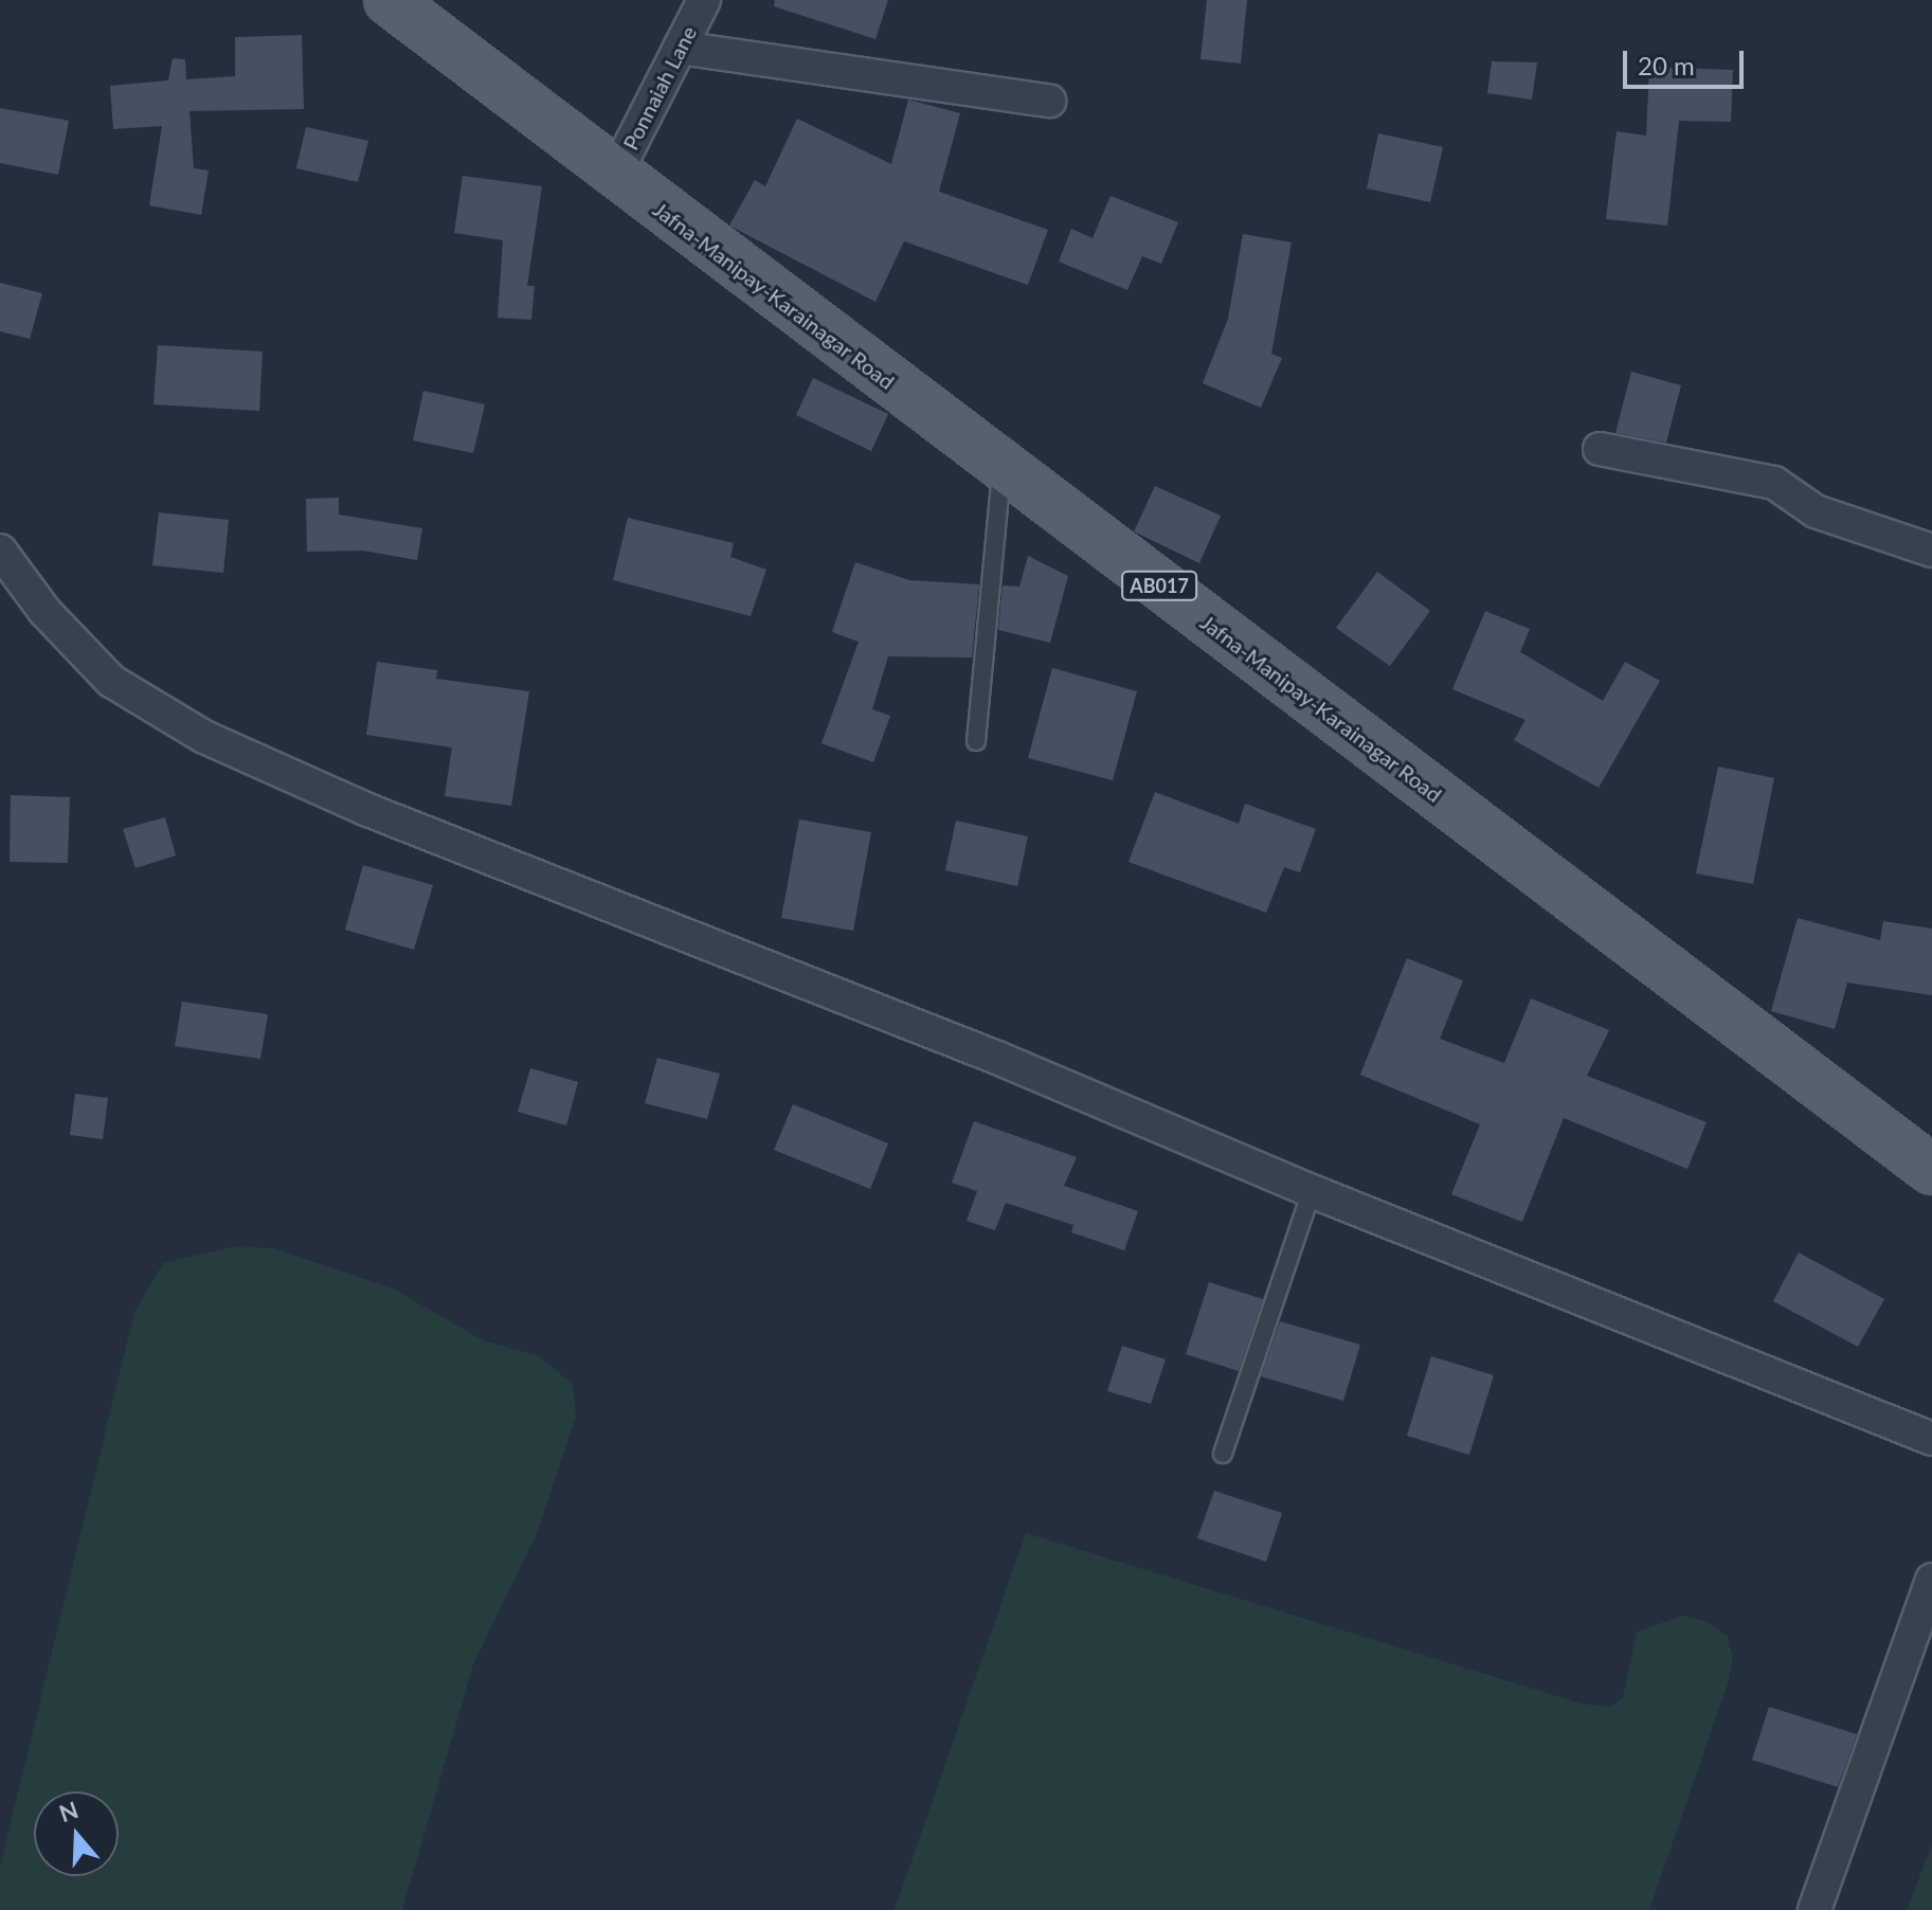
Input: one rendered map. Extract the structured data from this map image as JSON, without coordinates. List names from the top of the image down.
{
  "streets": {
    "main road": ["Jafna-Manipay-Karainagar Road", "AB017"],
    "street": ["Ponnaiah Lane"]
  },
  "crossings": [
    ["Ponnaiah Lane", "Jafna-Manipay-Karainagar Road"]
  ],
  "scale_bar": "20 m",
  "north": "top"
}
